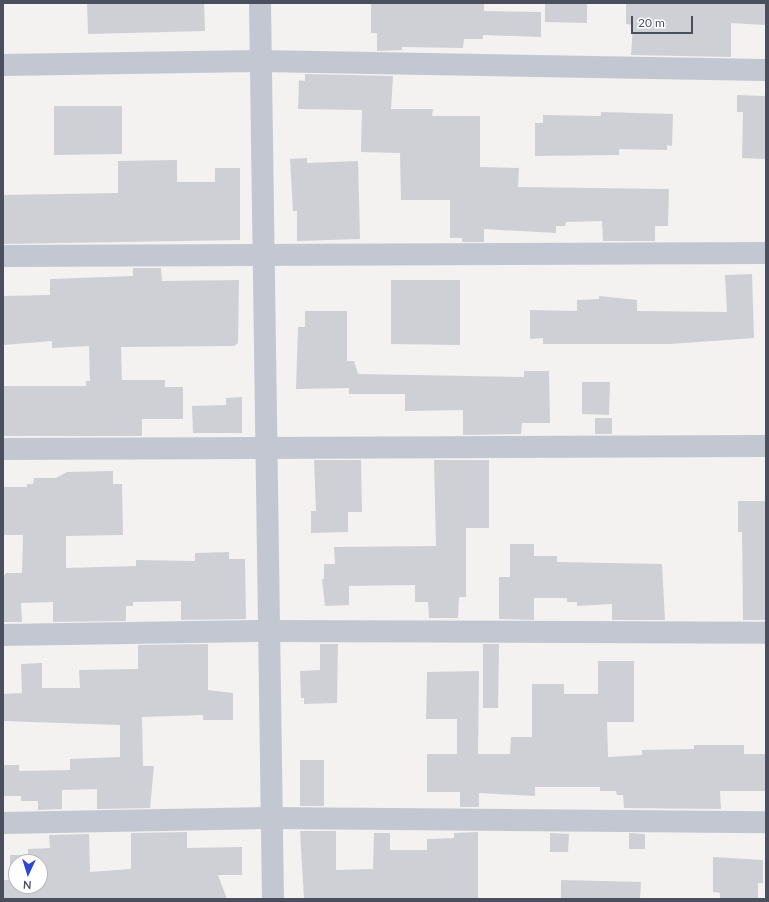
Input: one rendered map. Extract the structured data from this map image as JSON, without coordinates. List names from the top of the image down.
{
  "scale_bar": "20 m",
  "north": "bottom"
}
